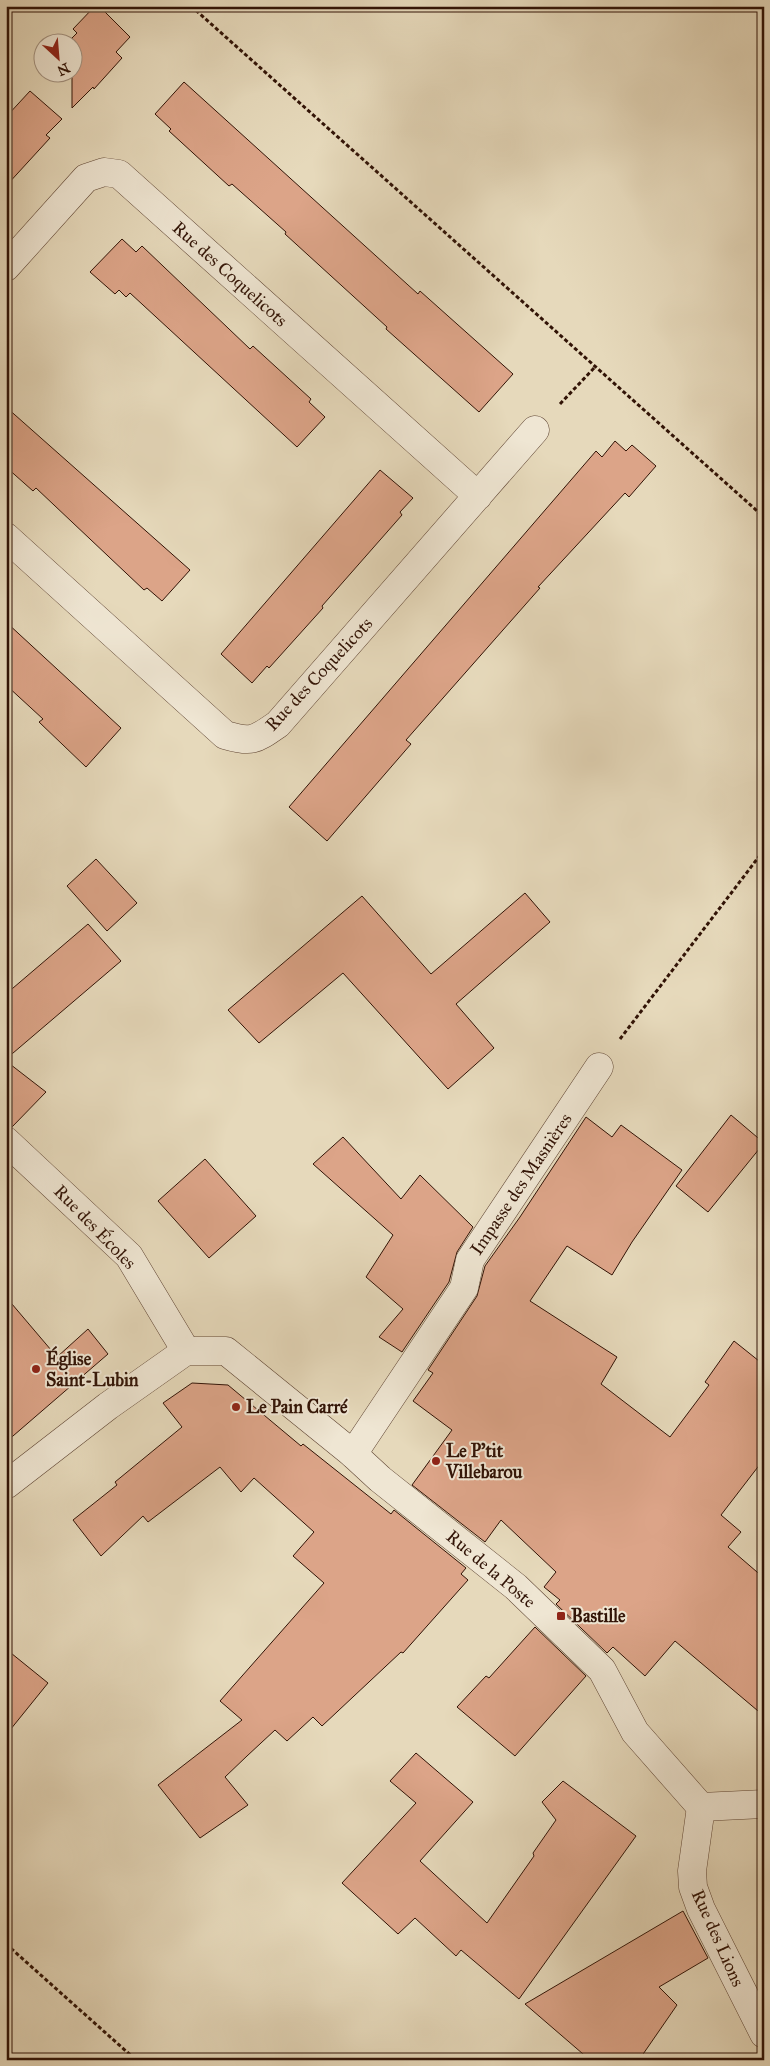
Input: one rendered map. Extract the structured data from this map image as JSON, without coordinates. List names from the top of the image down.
{
  "streets": {
    "street": [
      "Rue des Coquelicots",
      "Impasse des Masnières",
      "Rue des Écoles",
      "Rue de la Poste",
      "Rue des Lions"
    ]
  },
  "crossings": [
    ["Impasse des Masnières", "Rue de la Poste"],
    ["Rue des Écoles", "Rue de la Poste"],
    ["Rue de la Poste", "Rue des Lions"]
  ],
  "places": {
    "other": ["Église Saint-Lubin", "Le Pain Carré", "Le P'tit Villebarou"],
    "transit": ["Bastille"]
  },
  "north": "bottom right"
}
